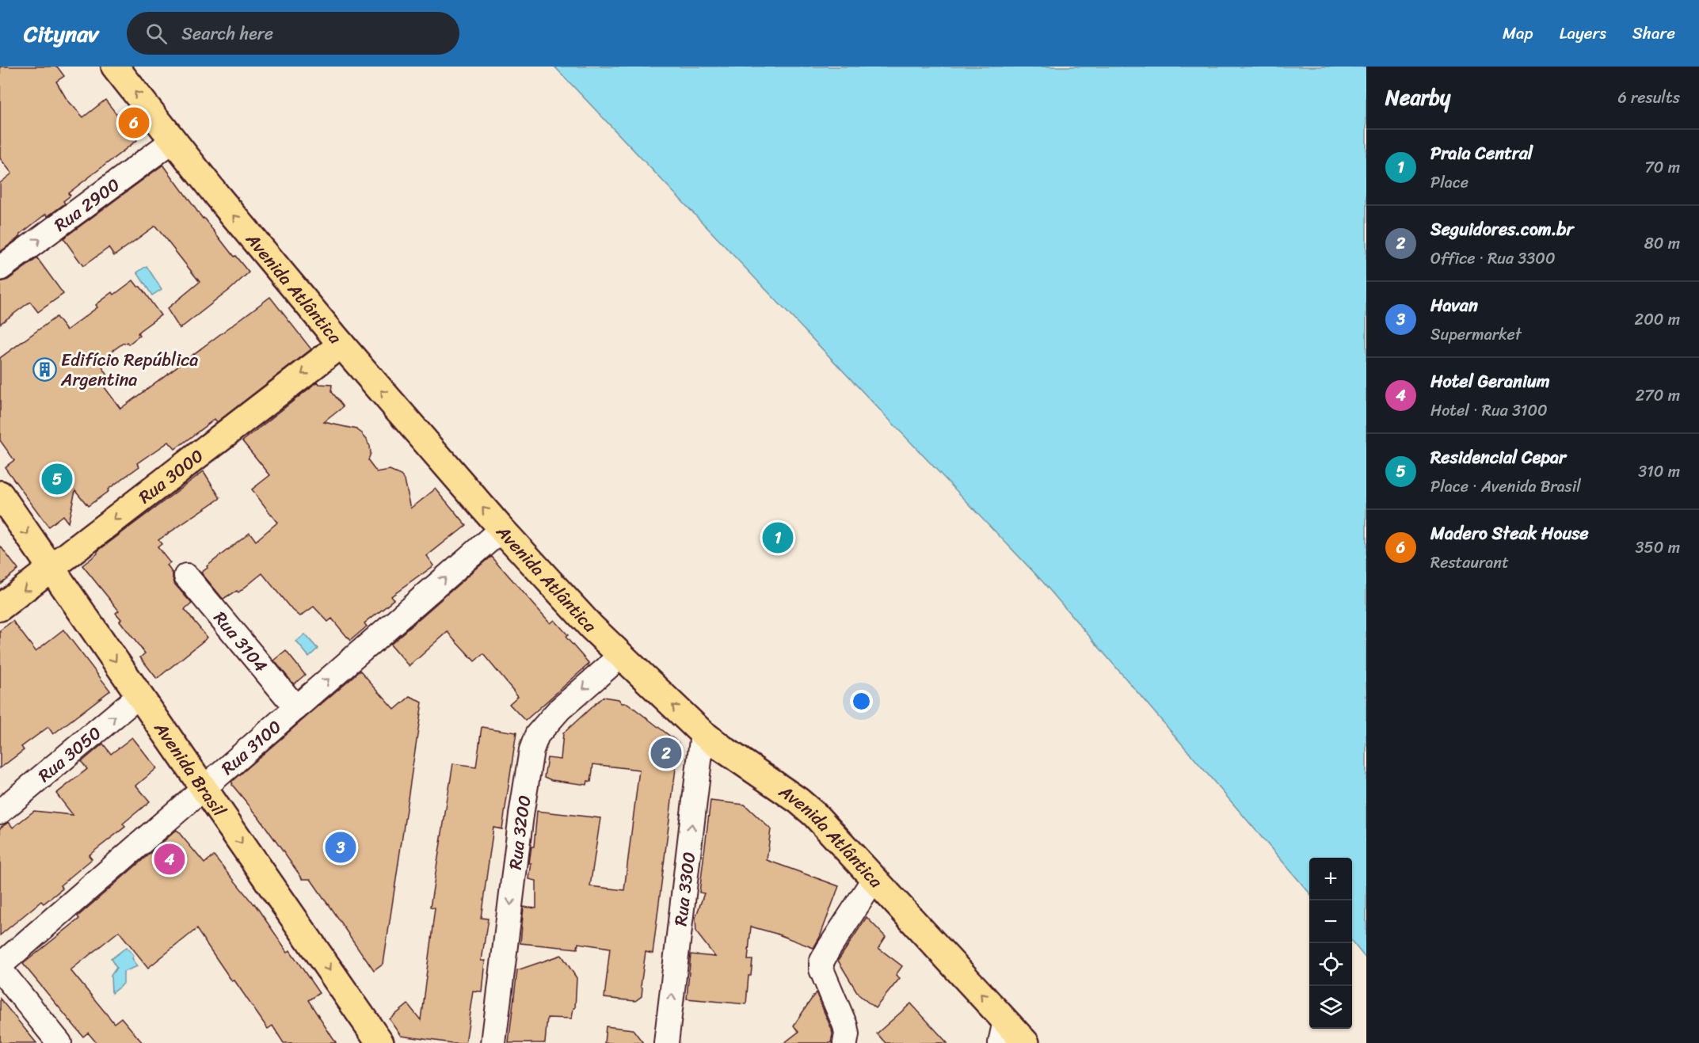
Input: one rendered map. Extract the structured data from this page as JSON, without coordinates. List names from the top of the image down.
{
  "streets": {
    "main road": ["Avenida Atlântica", "Rua 3000", "Avenida Brasil"],
    "street": [
      "Rua 2900",
      "Rua 3104",
      "Rua 3100",
      "Rua 3050",
      "Rua 3200",
      "Rua 3300"
    ]
  },
  "crossings": [
    ["Rua 2900", "Avenida Atlântica"],
    ["Avenida Atlântica", "Rua 3000"],
    ["Avenida Atlântica", "Rua 3100"],
    ["Avenida Atlântica", "Rua 3200"],
    ["Avenida Atlântica", "Rua 3300"],
    ["Rua 3000", "Avenida Brasil"],
    ["Rua 3104", "Rua 3100"],
    ["Rua 3100", "Avenida Brasil"],
    ["Rua 3050", "Avenida Brasil"]
  ],
  "one_way": [
    "Rua 2900",
    "Avenida Atlântica",
    "Rua 3000",
    "Rua 3100",
    "Rua 3050",
    "Avenida Brasil",
    "Rua 3200"
  ],
  "places": {
    "building": ["Edifício República Argentina"]
  },
  "page": {
    "header": "Citynav",
    "search": "Search here",
    "nav": ["Map", "Layers", "Share"],
    "heading": ["Nearby", "6 results"],
    "pins": [
      "6",
      "5",
      "1",
      "2",
      "3",
      "4"
    ],
    "list": [
      {
        "mark": "1",
        "name": "Praia Central",
        "note": "Place",
        "value": "70 m"
      },
      {
        "mark": "2",
        "name": "Seguidores.com.br",
        "note": "Office · Rua 3300",
        "value": "80 m"
      },
      {
        "mark": "3",
        "name": "Havan",
        "note": "Supermarket",
        "value": "200 m"
      },
      {
        "mark": "4",
        "name": "Hotel Geranium",
        "note": "Hotel · Rua 3100",
        "value": "270 m"
      },
      {
        "mark": "5",
        "name": "Residencial Cepar",
        "note": "Place · Avenida Brasil",
        "value": "310 m"
      },
      {
        "mark": "6",
        "name": "Madero Steak House",
        "note": "Restaurant",
        "value": "350 m"
      }
    ],
    "map_buttons": ["+", "−"]
  }
}
